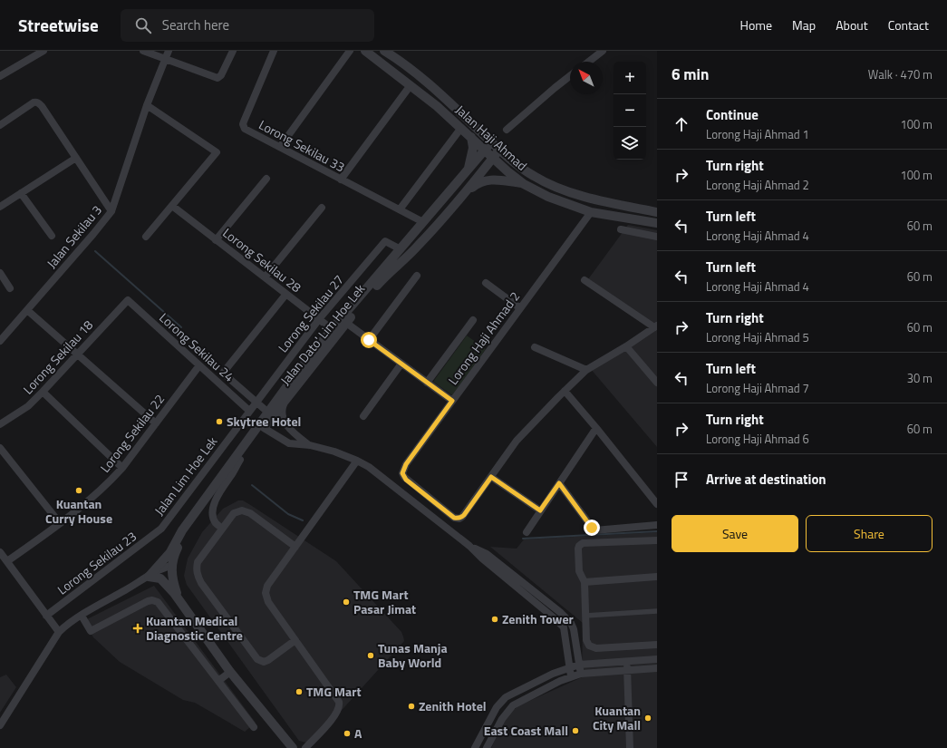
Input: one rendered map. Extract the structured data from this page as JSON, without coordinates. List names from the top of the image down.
{
  "streets": {
    "street": [
      "Jalan Haji Ahmad",
      "Lorong Sekilau 33",
      "Jalan Sekilau 3",
      "Lorong Sekilau 28",
      "Lorong Sekilau 27",
      "Jalan Dato' Lim Hoe Lek",
      "Lorong Haji Ahmad 2",
      "Lorong Sekilau 24",
      "Lorong Sekilau 18",
      "Lorong Sekilau 22",
      "Jalan Lim Hoe Lek",
      "Lorong Sekilau 23"
    ]
  },
  "crossings": [
    ["Jalan Haji Ahmad", "Jalan Dato' Lim Hoe Lek"],
    ["Jalan Haji Ahmad", "Lorong Haji Ahmad 2"],
    ["Lorong Sekilau 33", "Jalan Dato' Lim Hoe Lek"],
    ["Lorong Sekilau 28", "Lorong Sekilau 27"],
    ["Lorong Sekilau 28", "Jalan Dato' Lim Hoe Lek"],
    ["Lorong Sekilau 27", "Jalan Dato' Lim Hoe Lek"],
    ["Lorong Sekilau 27", "Jalan Lim Hoe Lek"],
    ["Lorong Sekilau 24", "Lorong Sekilau 18"],
    ["Lorong Sekilau 24", "Lorong Sekilau 22"],
    ["Lorong Sekilau 24", "Jalan Lim Hoe Lek"],
    ["Jalan Lim Hoe Lek", "Lorong Sekilau 23"]
  ],
  "places": {
    "other": [
      "Skytree Hotel",
      "Kuantan Curry House",
      "TMG Mart Pasar Jimat",
      "Zenith Tower",
      "Tunas Manja Baby World",
      "TMG Mart",
      "Zenith Hotel",
      "Kuantan City Mall",
      "East Coast Mall",
      "A"
    ],
    "health": ["Kuantan Medical Diagnostic Centre"]
  },
  "north": "top left",
  "page": {
    "header": "Streetwise",
    "search": "Search here",
    "nav": [
      "Home",
      "Map",
      "About",
      "Contact"
    ],
    "heading": ["6 min", "Walk · 470 m"],
    "map_buttons": ["+", "−"],
    "list": [
      ["Continue", "Lorong Haji Ahmad 1", "100 m"],
      ["Turn right", "Lorong Haji Ahmad 2", "100 m"],
      ["Turn left", "Lorong Haji Ahmad 4", "60 m"],
      ["Turn left", "Lorong Haji Ahmad 4", "60 m"],
      ["Turn right", "Lorong Haji Ahmad 5", "60 m"],
      ["Turn left", "Lorong Haji Ahmad 7", "30 m"],
      ["Turn right", "Lorong Haji Ahmad 6", "60 m"],
      "Arrive at destination"
    ],
    "buttons": ["Save", "Share"]
  }
}
